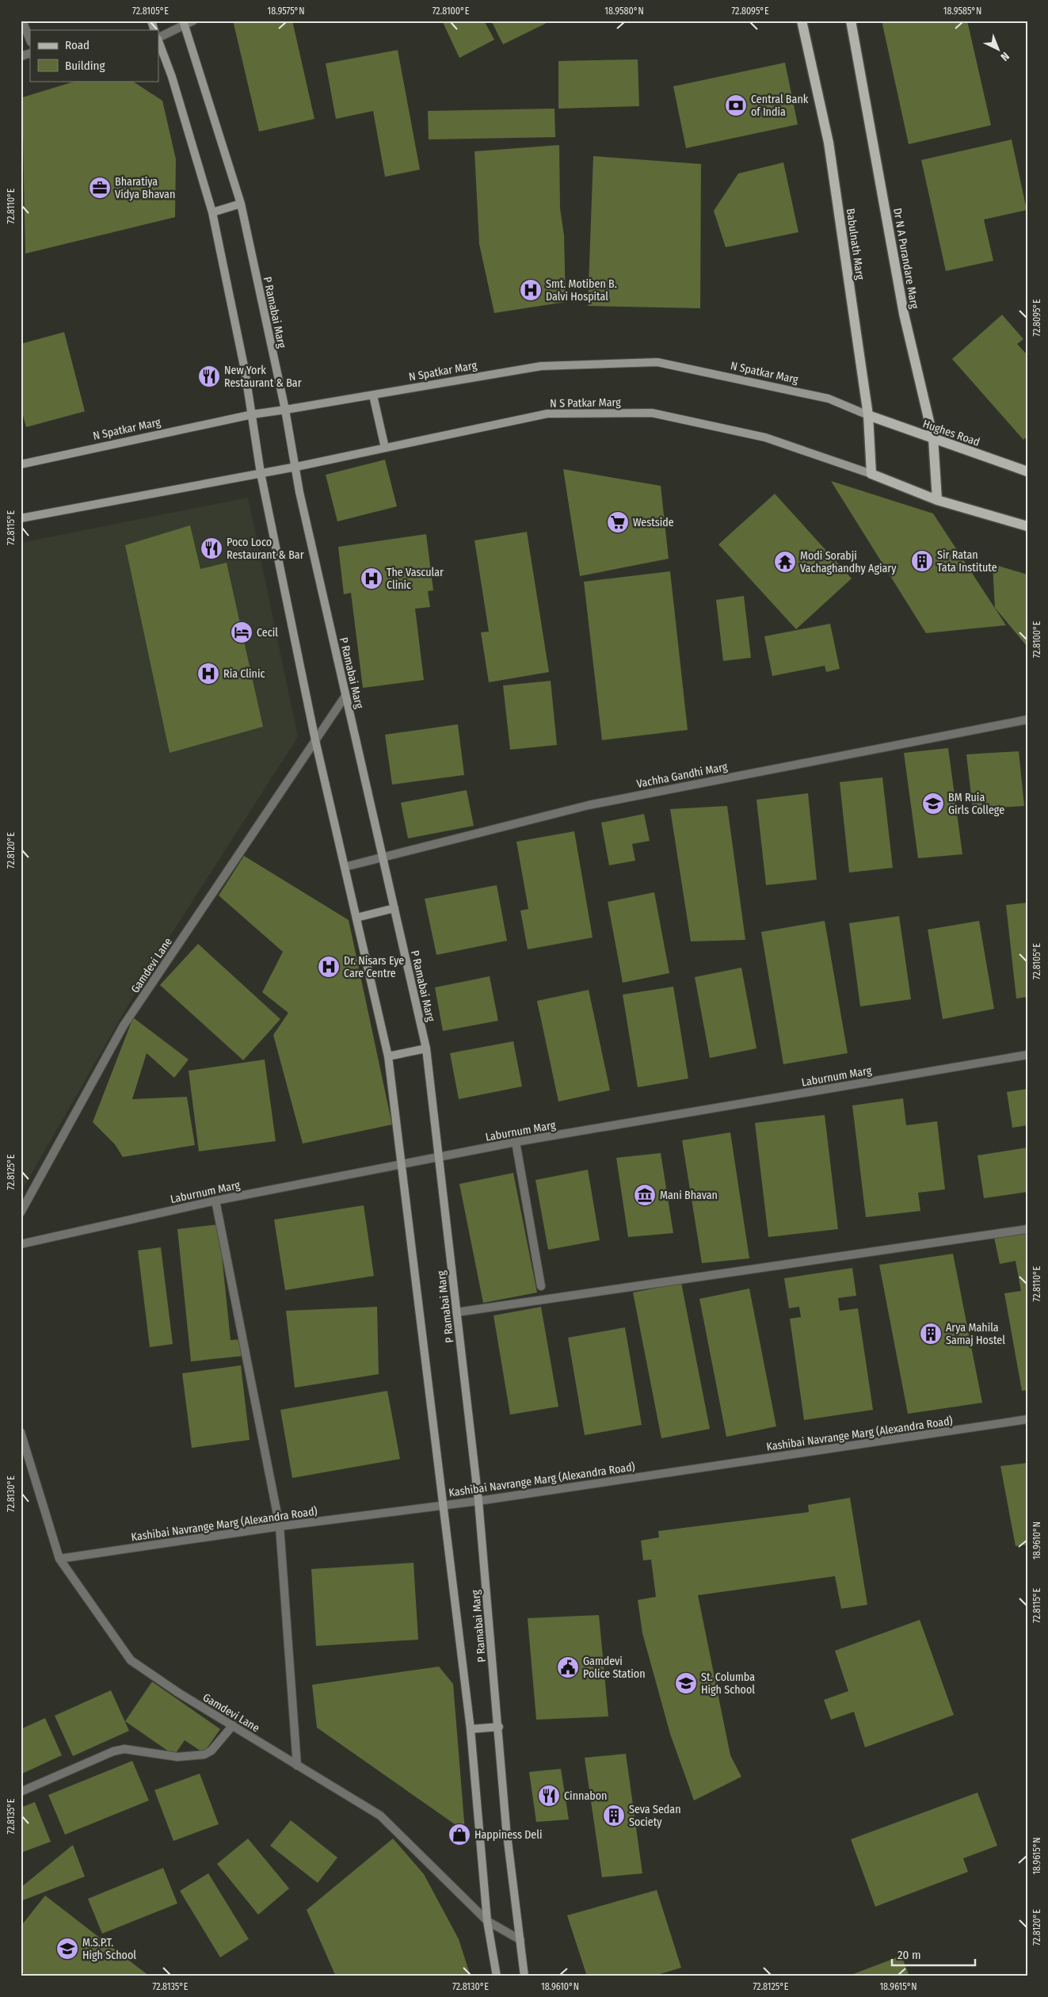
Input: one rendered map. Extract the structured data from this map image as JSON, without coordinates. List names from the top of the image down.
{
  "streets": {
    "main road": [
      "Babulnath Marg",
      "Dr N A Purandare Marg",
      "P Ramabai Marg",
      "N Spatkar Marg",
      "N S Patkar Marg",
      "Hughes Road"
    ],
    "street": [
      "Vachha Gandhi Marg",
      "Gamdevi Lane",
      "Laburnum Marg",
      "Kashibai Navrange Marg (Alexandra Road)"
    ]
  },
  "crossings": [
    ["Babulnath Marg", "N Spatkar Marg"],
    ["Babulnath Marg", "N S Patkar Marg"],
    ["Babulnath Marg", "Hughes Road"],
    ["Dr N A Purandare Marg", "Hughes Road"],
    ["P Ramabai Marg", "N Spatkar Marg"],
    ["P Ramabai Marg", "N S Patkar Marg"],
    ["P Ramabai Marg", "Vachha Gandhi Marg"],
    ["P Ramabai Marg", "Gamdevi Lane"],
    ["P Ramabai Marg", "Laburnum Marg"],
    ["P Ramabai Marg", "Kashibai Navrange Marg (Alexandra Road)"],
    ["N Spatkar Marg", "Hughes Road"],
    ["Gamdevi Lane", "Kashibai Navrange Marg (Alexandra Road)"]
  ],
  "places": {
    "bank": ["Central Bank of India"],
    "office": ["Bharatiya Vidya Bhavan"],
    "hospital": [
      "Smt. Motiben B. Dalvi Hospital",
      "The Vascular Clinic",
      "Ria Clinic",
      "Dr. Nisars Eye Care Centre"
    ],
    "restaurant": ["New York Restaurant & Bar", "Poco Loco Restaurant & Bar", "Cinnabon"],
    "supermarket": ["Westside"],
    "building": ["Sir Ratan Tata Institute", "Arya Mahila Samaj Hostel", "Seva Sedan Society"],
    "temple": ["Modi Sorabji Vachaghandhy Agiary"],
    "hotel": ["Cecil"],
    "school or university": ["BM Ruia Girls College", "St. Columba High School", "M.S.P.T. High School"],
    "museum": ["Mani Bhavan"],
    "public building": ["Gamdevi Police Station"],
    "shop": ["Happiness Deli"]
  },
  "legend": ["Road", "Building"],
  "scale_bar": "20 m",
  "north": "bottom right",
  "coordinates": [
    "72.8105°E",
    "18.9575°N",
    "72.8100°E",
    "18.9580°N",
    "72.8095°E",
    "18.9585°N",
    "72.8110°E",
    "72.8115°E",
    "72.8120°E",
    "72.8125°E",
    "72.8130°E",
    "18.9610°N",
    "72.8135°E",
    "18.9615°N"
  ]
}
